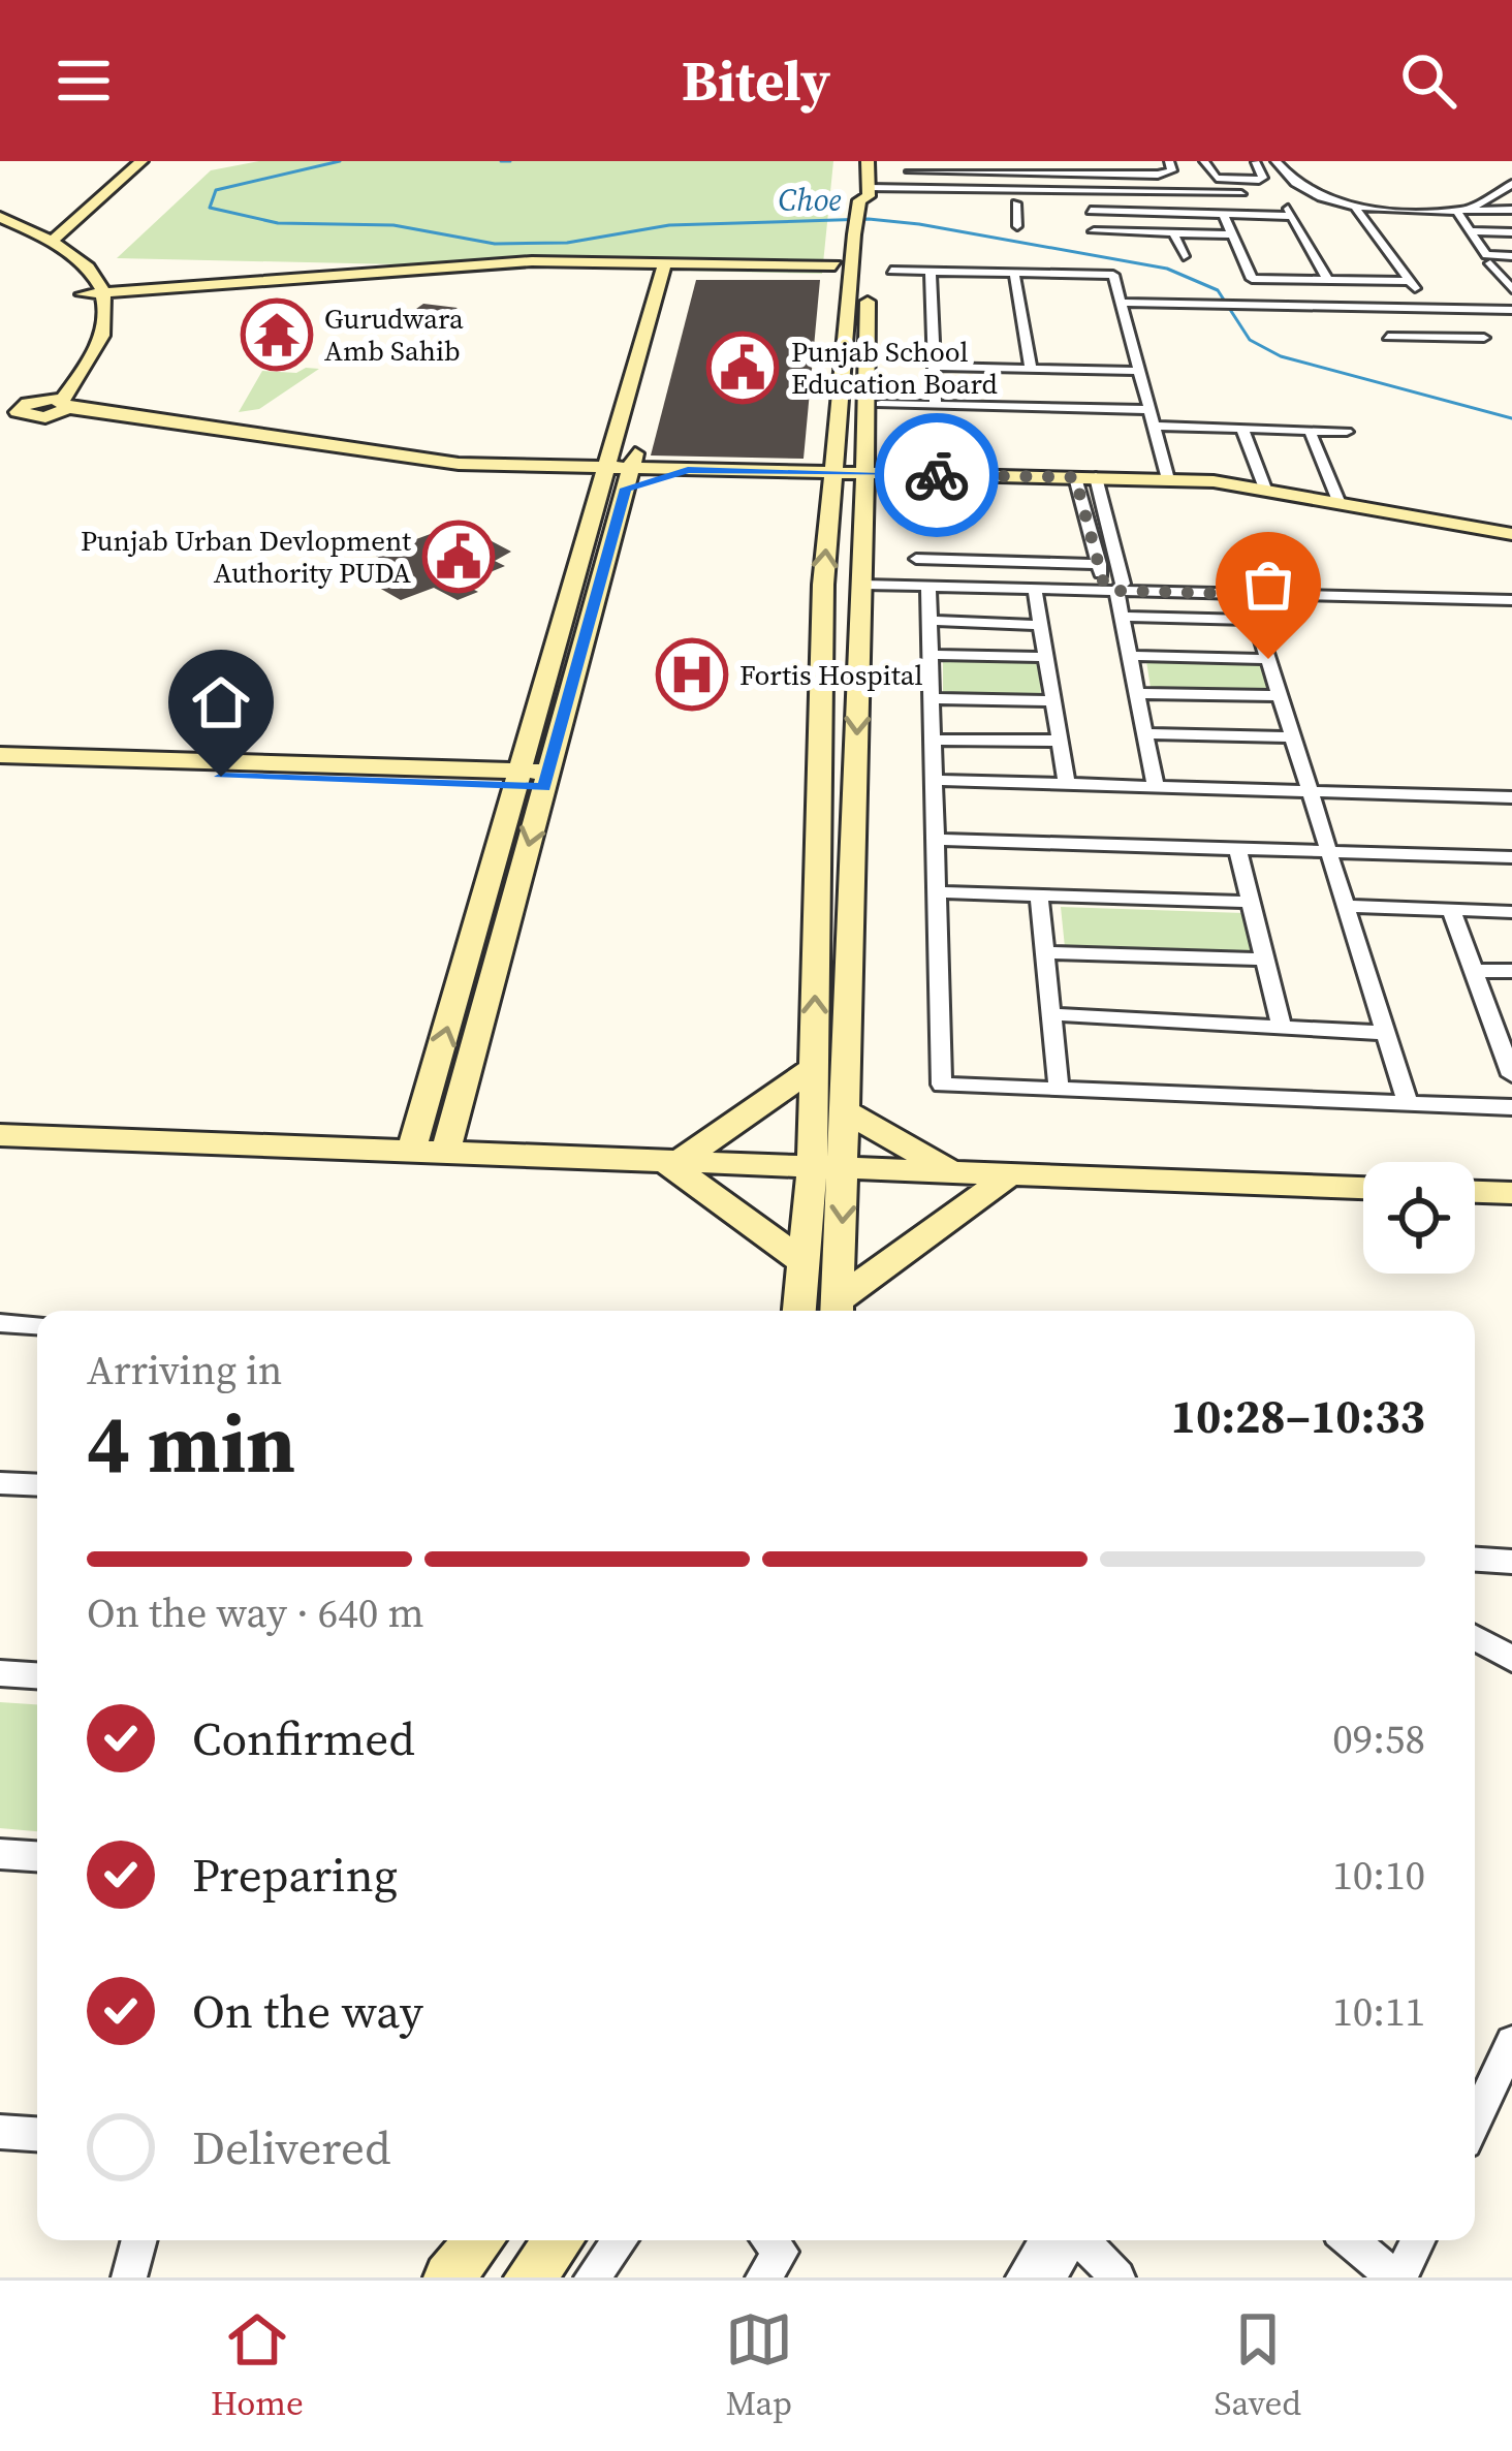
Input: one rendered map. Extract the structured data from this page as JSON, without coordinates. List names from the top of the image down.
{
  "water": ["Choe"],
  "places": {
    "temple": ["Gurudwara Amb Sahib"],
    "public building": ["Punjab School Education Board", "Punjab Urban Devlopment Authority PUDA"],
    "hospital": ["Fortis Hospital"]
  },
  "page": {
    "header": "Bitely",
    "heading": ["4 min", "Arriving in", "10:28–10:33"],
    "bar": "On the way · 640 m",
    "list": [
      ["Confirmed", "09:58"],
      ["Preparing", "10:10"],
      ["On the way", "10:11"],
      "Delivered"
    ],
    "tabs": ["Home", "Map", "Saved"]
  }
}
